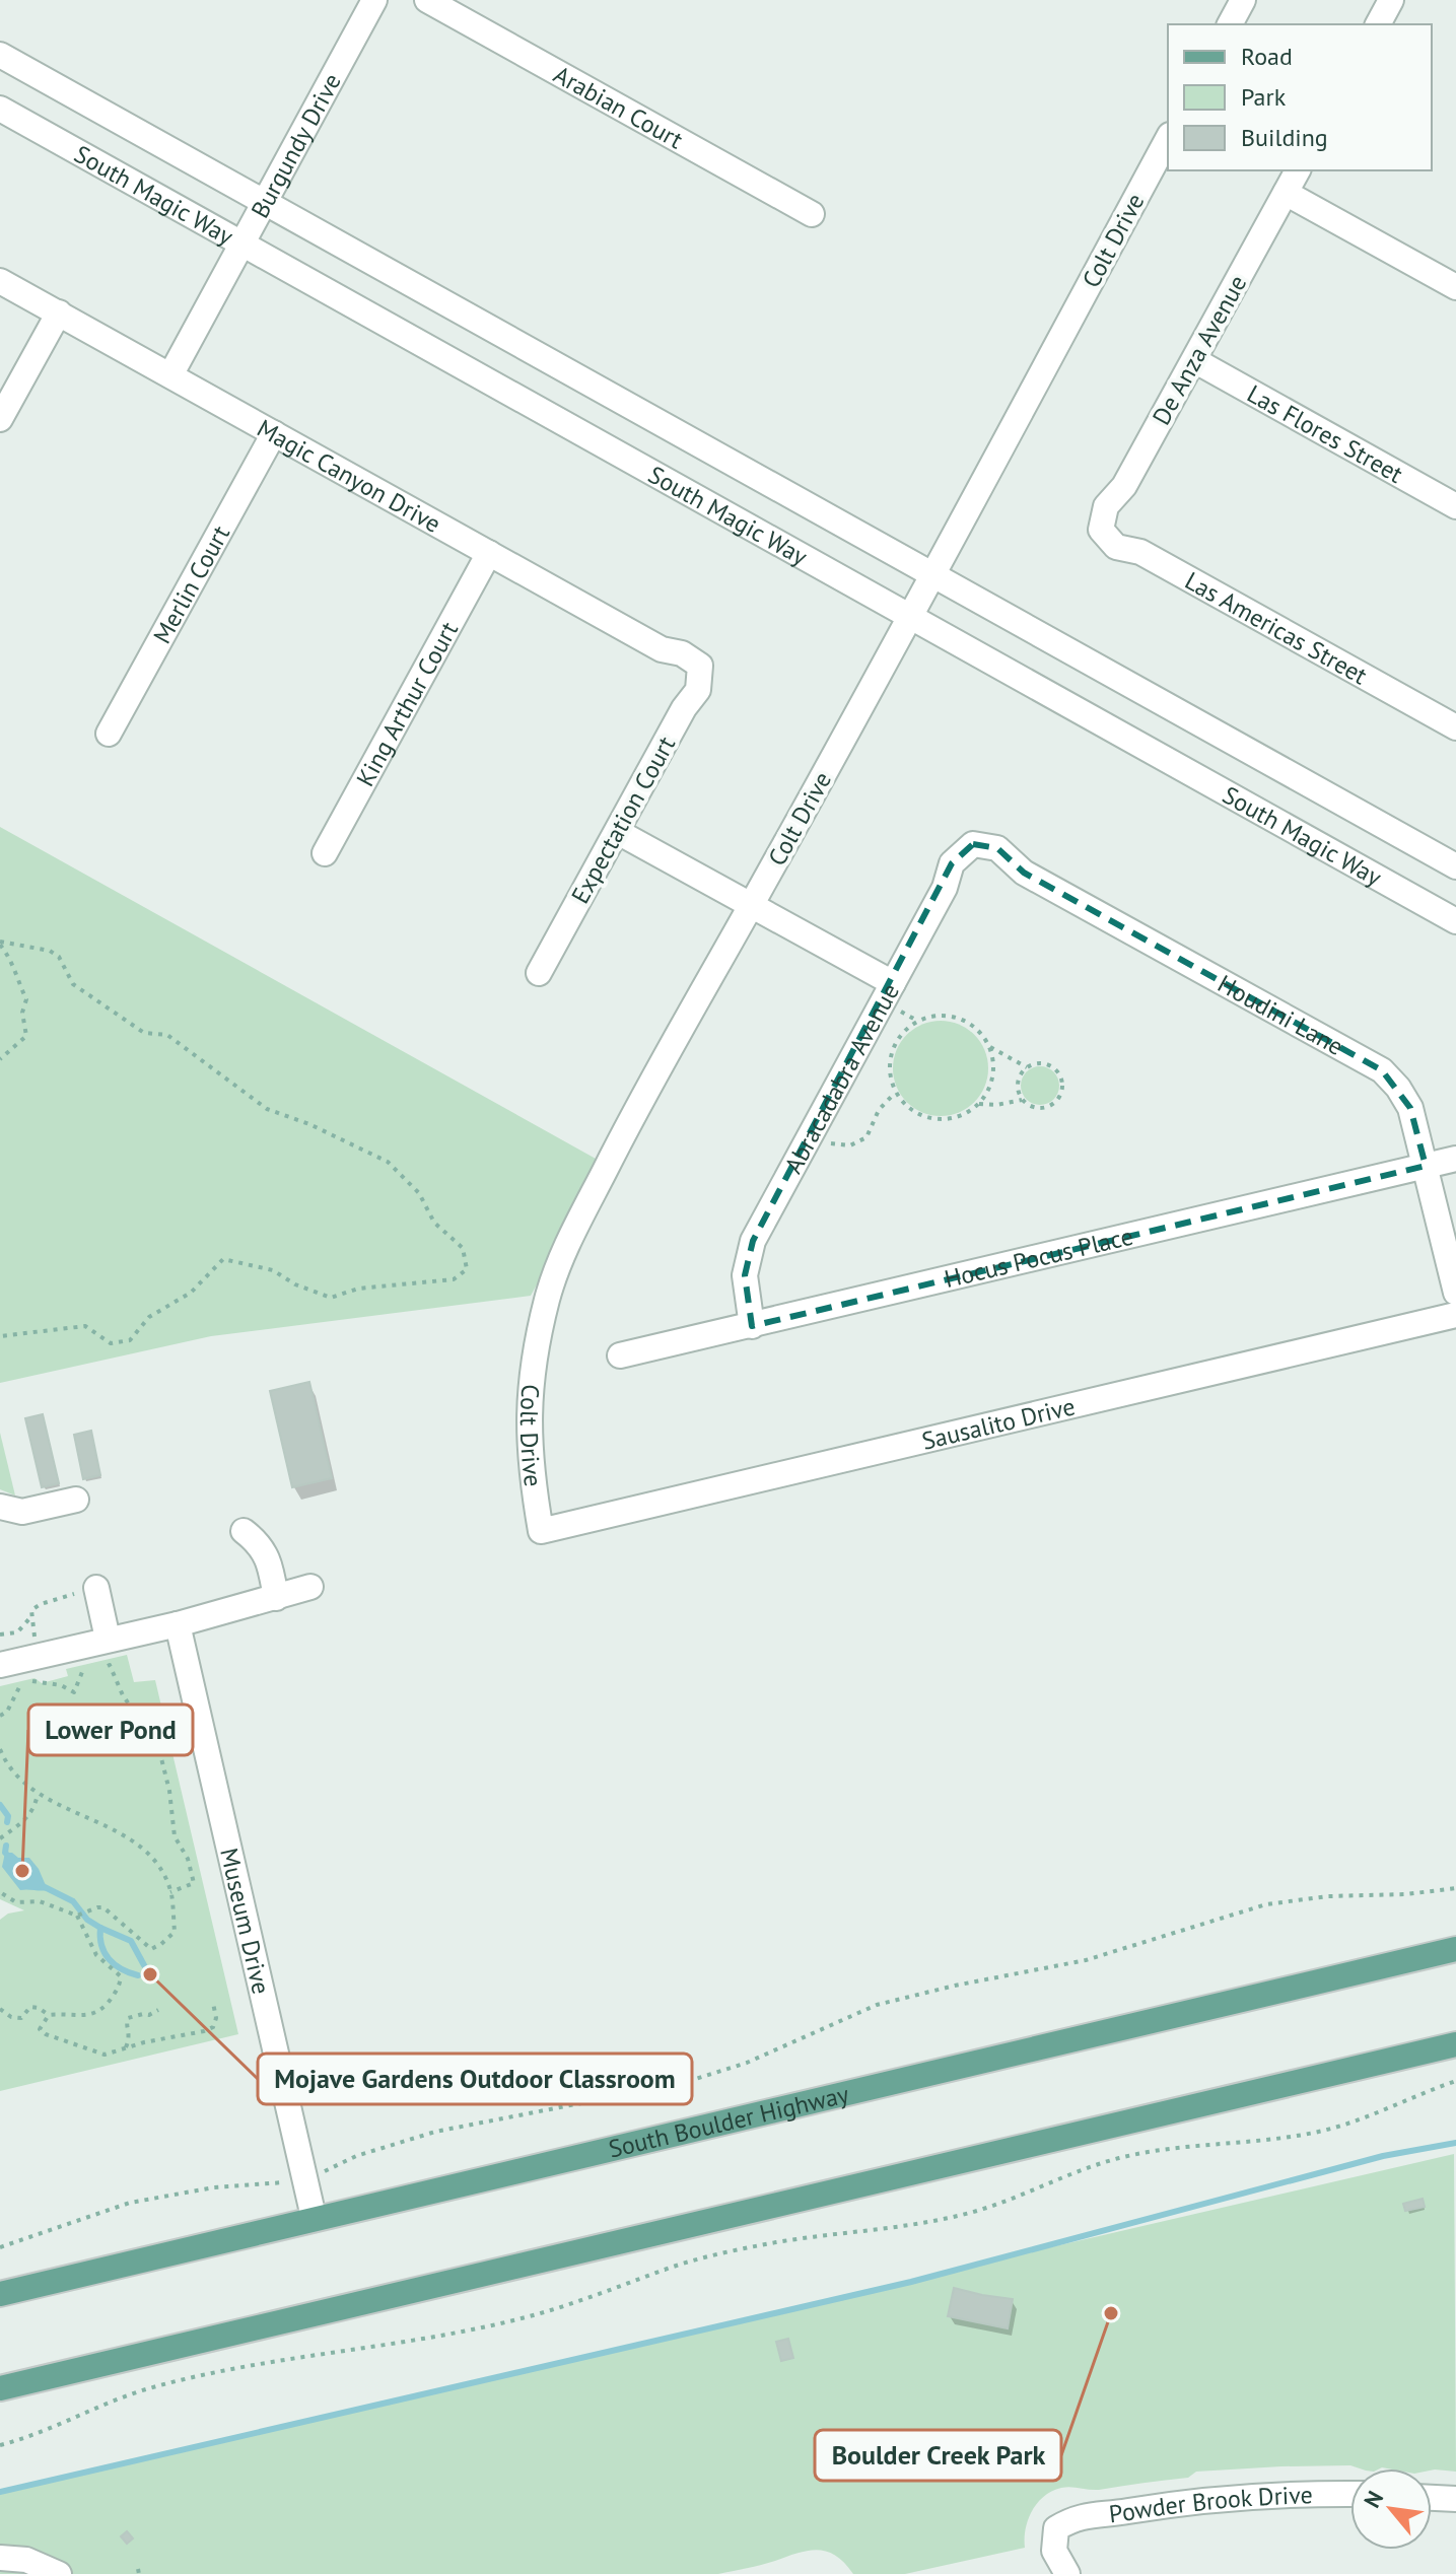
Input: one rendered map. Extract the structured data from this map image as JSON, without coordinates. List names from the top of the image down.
{
  "streets": {
    "main road": ["South Boulder Highway"],
    "street": [
      "Arabian Court",
      "Burgundy Drive",
      "South Magic Way",
      "Colt Drive",
      "De Anza Avenue",
      "Las Flores Street",
      "Magic Canyon Drive",
      "Merlin Court",
      "Las Americas Street",
      "King Arthur Court",
      "Expectation Court",
      "Houdini Lane",
      "Abracadabra Avenue",
      "Hocus Pocus Place",
      "Sausalito Drive",
      "Museum Drive",
      "Powder Brook Drive"
    ]
  },
  "crossings": [
    ["Burgundy Drive", "South Magic Way"],
    ["Burgundy Drive", "Magic Canyon Drive"],
    ["South Magic Way", "Colt Drive"],
    ["Colt Drive", "Sausalito Drive"],
    ["De Anza Avenue", "Las Flores Street"],
    ["De Anza Avenue", "Las Americas Street"],
    ["Magic Canyon Drive", "Merlin Court"],
    ["Magic Canyon Drive", "King Arthur Court"],
    ["Magic Canyon Drive", "Expectation Court"],
    ["Houdini Lane", "Abracadabra Avenue"],
    ["Houdini Lane", "Hocus Pocus Place"],
    ["Abracadabra Avenue", "Hocus Pocus Place"],
    ["Museum Drive", "South Boulder Highway"]
  ],
  "places": ["Lower Pond", "Mojave Gardens Outdoor Classroom", "Boulder Creek Park"],
  "legend": ["Road", "Park", "Building"],
  "north": "top left"
}
